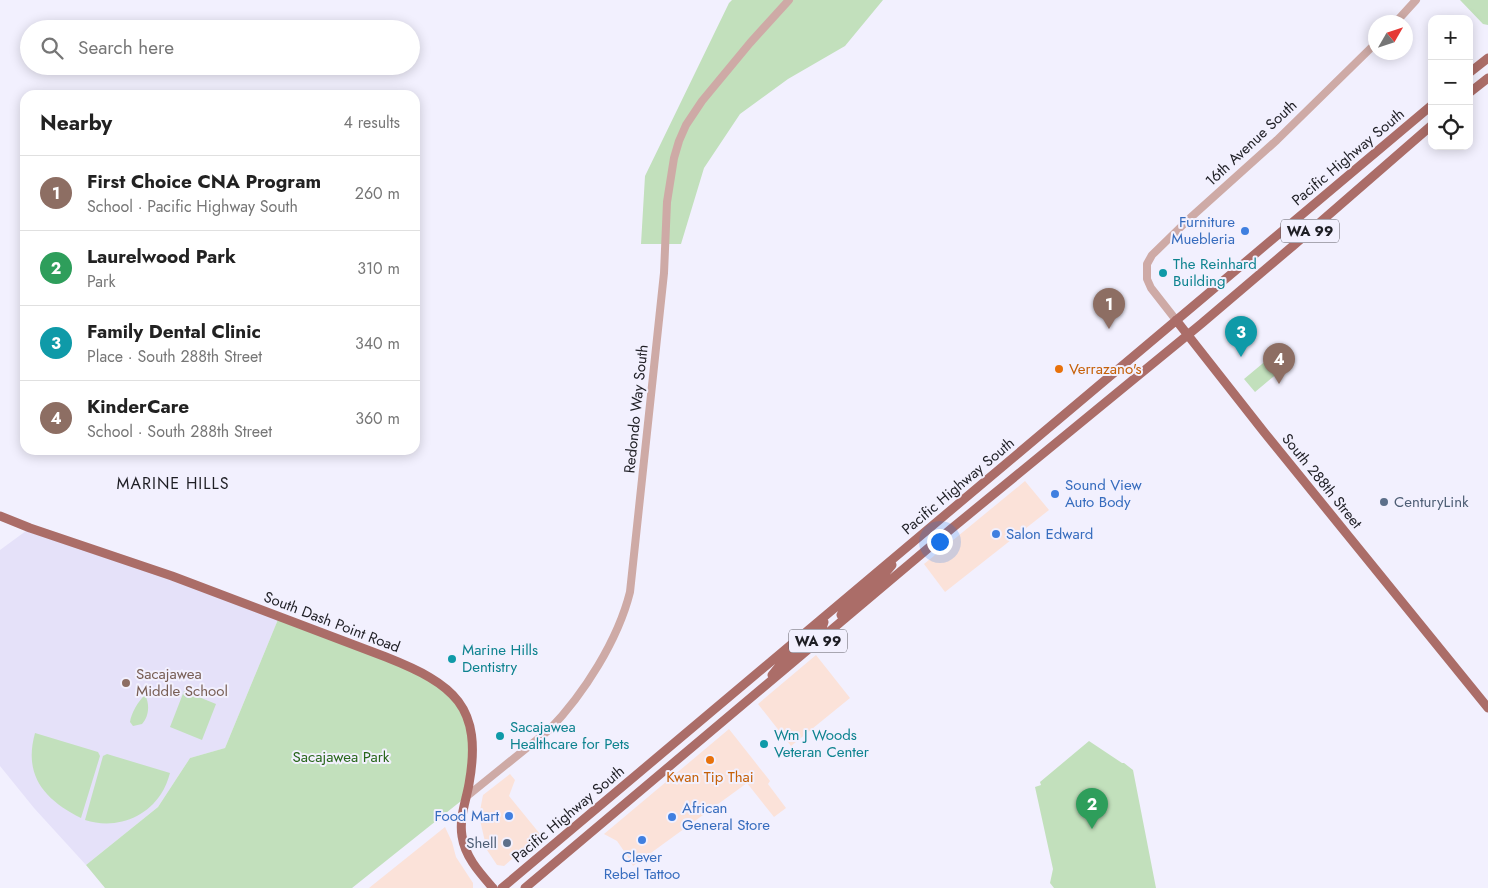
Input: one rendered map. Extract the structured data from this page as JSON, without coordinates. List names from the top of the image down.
{
  "streets": {
    "main road": [
      "Pacific Highway South",
      "WA 99",
      "South 288th Street",
      "South Dash Point Road"
    ],
    "street": ["16th Avenue South", "Redondo Way South"]
  },
  "crossings": [
    ["16th Avenue South", "South 288th Street"],
    ["Pacific Highway South", "South 288th Street"],
    ["Redondo Way South", "South Dash Point Road"]
  ],
  "districts": ["MARINE HILLS"],
  "parks": ["Sacajawea Park"],
  "places": [
    "Furniture Muebleria",
    "The Reinhard Building",
    "Verrazano's",
    "Sound View Auto Body",
    "CenturyLink",
    "Salon Edward",
    "Marine Hills Dentistry",
    "Sacajawea Middle School",
    "Sacajawea Healthcare for Pets",
    "Wm J Woods Veteran Center",
    "Kwan Tip Thai",
    "Food Mart",
    "African General Store",
    "Clever Rebel Tattoo",
    "Shell"
  ],
  "north": "top right",
  "page": {
    "map_buttons": ["+", "−"],
    "search": "Search here",
    "heading": ["Nearby", "4 results"],
    "list": [
      {
        "mark": "1",
        "name": "First Choice CNA Program",
        "note": "School · Pacific Highway South",
        "value": "260 m"
      },
      {
        "mark": "2",
        "name": "Laurelwood Park",
        "note": "Park",
        "value": "310 m"
      },
      {
        "mark": "3",
        "name": "Family Dental Clinic",
        "note": "Place · South 288th Street",
        "value": "340 m"
      },
      {
        "mark": "4",
        "name": "KinderCare",
        "note": "School · South 288th Street",
        "value": "360 m"
      }
    ],
    "pins": [
      "1",
      "3",
      "4",
      "2"
    ]
  }
}
